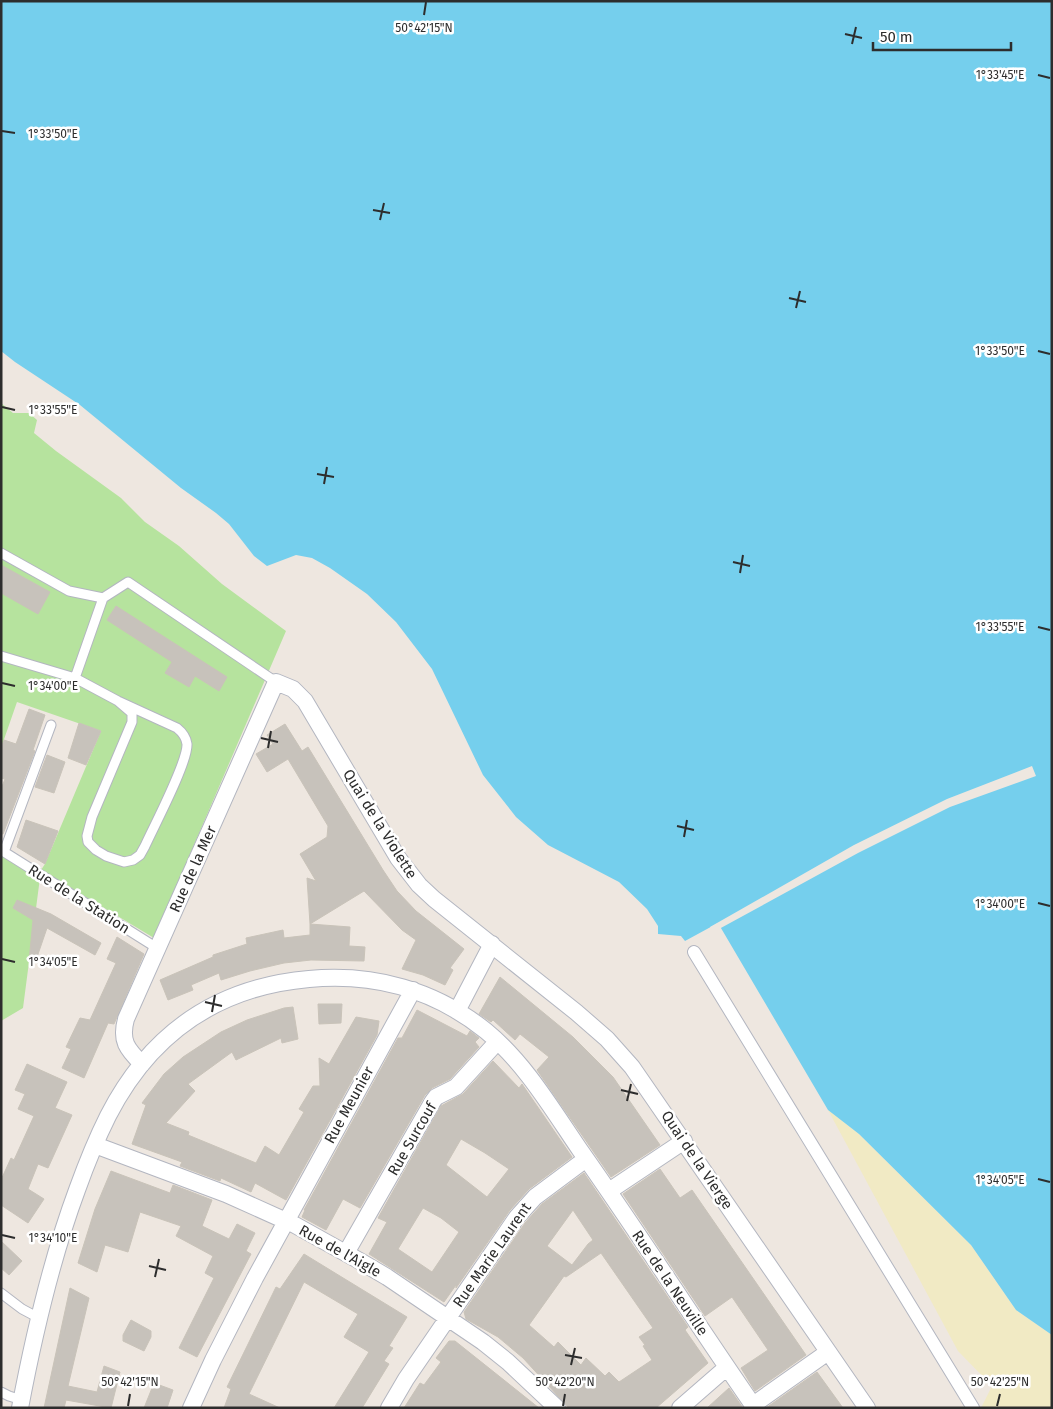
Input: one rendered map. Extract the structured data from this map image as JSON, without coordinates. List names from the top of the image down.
{
  "streets": {
    "street": [
      "Quai de la Violette",
      "Rue de la Mer",
      "Rue Meunier",
      "Rue Surcouf",
      "Quai de la Vierge",
      "Rue de l'Aigle",
      "Rue Marie Laurent",
      "Rue de la Neuville"
    ],
    "lane": ["Rue de la Station"]
  },
  "crossings": [
    ["Quai de la Violette", "Rue de la Mer"],
    ["Quai de la Violette", "Quai de la Vierge"],
    ["Rue de la Mer", "Rue de la Station"],
    ["Rue de la Mer", "Rue de la Neuville"],
    ["Rue Meunier", "Rue de l'Aigle"],
    ["Rue Meunier", "Rue de la Neuville"],
    ["Rue Surcouf", "Rue de l'Aigle"],
    ["Rue Surcouf", "Rue de la Neuville"],
    ["Rue de l'Aigle", "Rue Marie Laurent"],
    ["Rue de l'Aigle", "Rue de la Neuville"],
    ["Rue Marie Laurent", "Rue de la Neuville"]
  ],
  "scale_bar": "50 m",
  "coordinates": [
    "50°42'15\"N",
    "1°33'45\"E",
    "1°33'50\"E",
    "1°33'55\"E",
    "1°34'00\"E",
    "1°34'05\"E",
    "1°34'10\"E",
    "50°42'20\"N",
    "50°42'25\"N"
  ]
}
